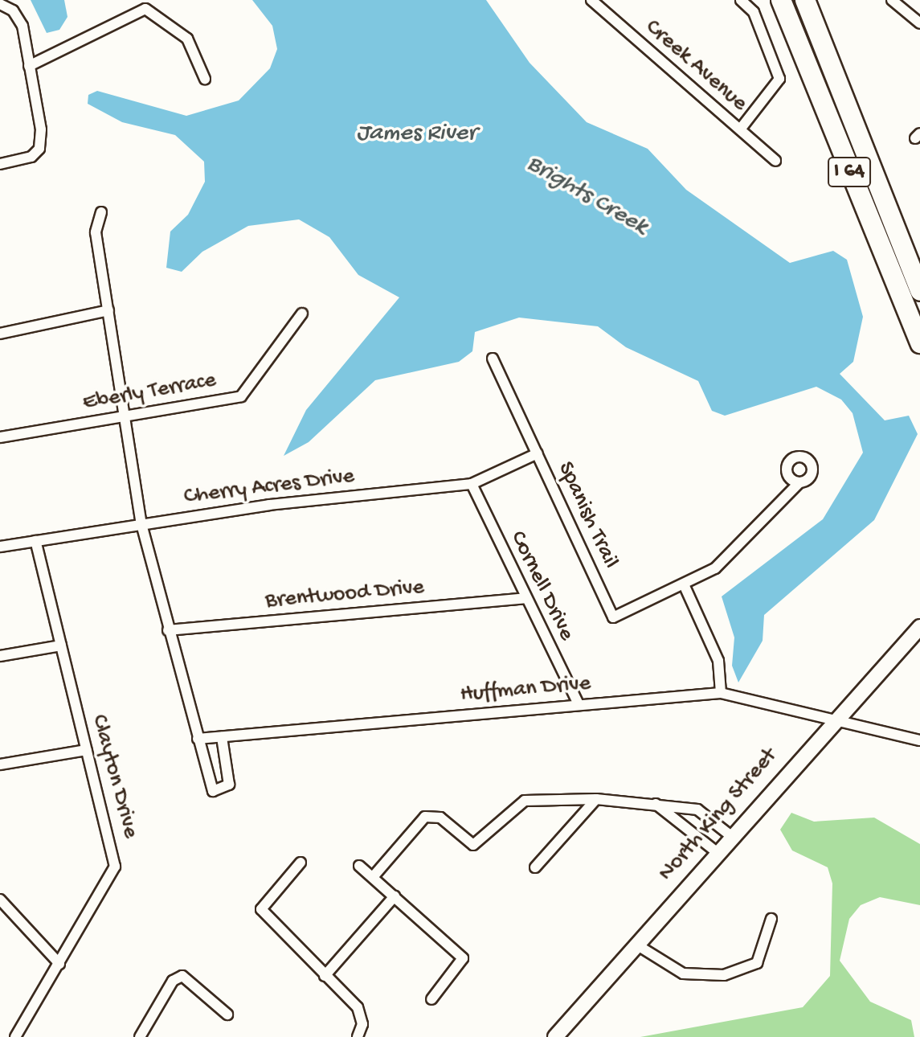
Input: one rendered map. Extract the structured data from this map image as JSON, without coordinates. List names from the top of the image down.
{
  "streets": {
    "highway": ["I 64"],
    "main road": ["North King Street"],
    "street": [
      "Creek Avenue",
      "Eberly Terrace",
      "Cherry Acres Drive",
      "Spanish Trail",
      "Cornell Drive",
      "Brentwood Drive",
      "Huffman Drive",
      "Clayton Drive"
    ]
  },
  "crossings": [
    ["Cherry Acres Drive", "Spanish Trail"],
    ["Cherry Acres Drive", "Cornell Drive"],
    ["Cherry Acres Drive", "Clayton Drive"],
    ["Cornell Drive", "Brentwood Drive"],
    ["Cornell Drive", "Huffman Drive"],
    ["Huffman Drive", "North King Street"]
  ],
  "water": ["James River", "Brights Creek"]
}
